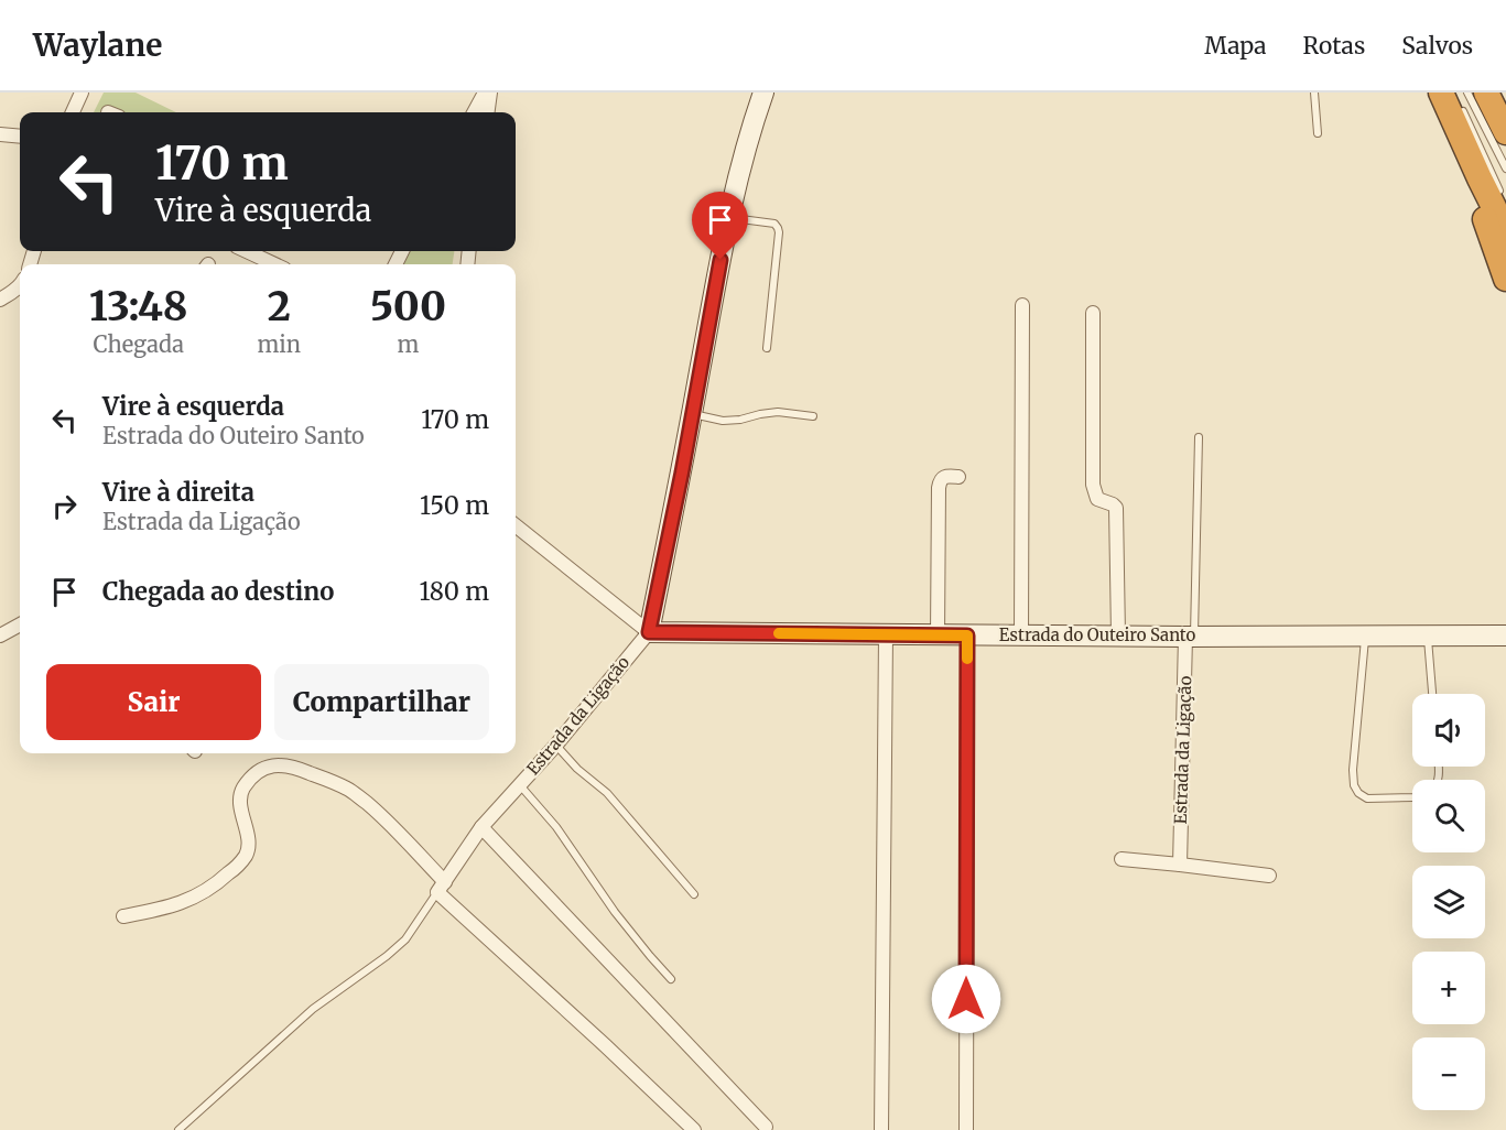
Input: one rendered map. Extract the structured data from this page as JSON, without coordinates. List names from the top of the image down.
{
  "streets": {
    "street": ["Estrada do Outeiro Santo", "Estrada da Ligação"]
  },
  "crossings": [
    ["Estrada do Outeiro Santo", "Estrada da Ligação"]
  ],
  "page": {
    "header": "Waylane",
    "nav": ["Mapa", "Rotas", "Salvos"],
    "turn": ["170 m", "Vire à esquerda"],
    "eta": [
      "13:48",
      "Chegada",
      "2",
      "min",
      "500",
      "m"
    ],
    "list": [
      {
        "name": "Vire à esquerda",
        "note": "Estrada do Outeiro Santo",
        "value": "170 m"
      },
      {
        "name": "Vire à direita",
        "note": "Estrada da Ligação",
        "value": "150 m"
      },
      {
        "name": "Chegada ao destino",
        "value": "180 m"
      }
    ],
    "buttons": ["Sair", "Compartilhar"],
    "map_buttons": ["+", "−"]
  }
}
